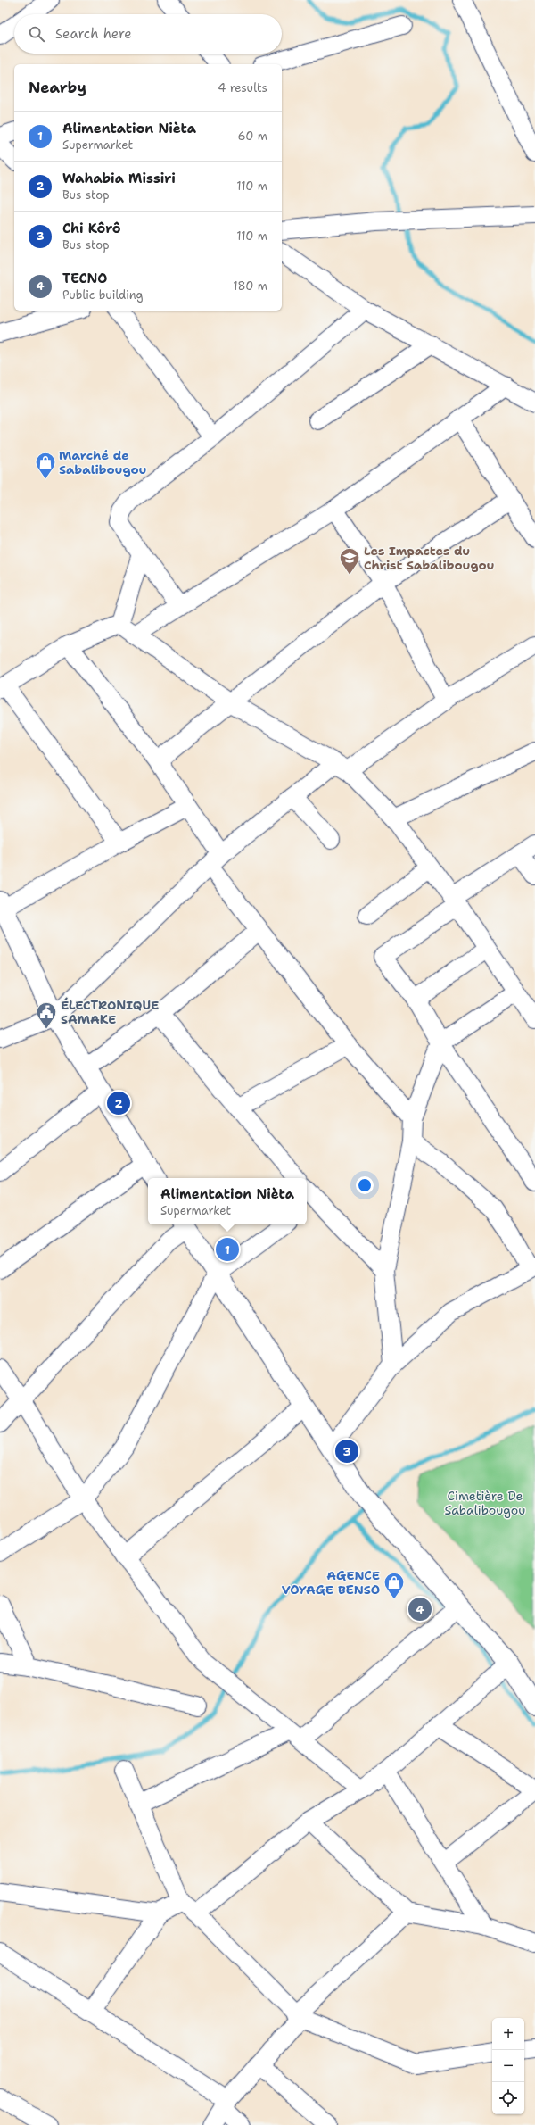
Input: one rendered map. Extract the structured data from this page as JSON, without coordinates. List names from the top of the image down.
{
  "parks": ["Cimetière De Sabalibougou"],
  "places": {
    "shop": ["Marché de Sabalibougou", "AGENCE VOYAGE BENSO"],
    "school or university": ["Les Impactes du Christ Sabalibougou"],
    "public building": ["ÉLECTRONIQUE SAMAKE"]
  },
  "page": {
    "search": "Search here",
    "heading": ["Nearby", "4 results"],
    "list": [
      {
        "mark": "1",
        "name": "Alimentation Nièta",
        "note": "Supermarket",
        "value": "60 m"
      },
      {
        "mark": "2",
        "name": "Wahabia Missiri",
        "note": "Bus stop",
        "value": "110 m"
      },
      {
        "mark": "3",
        "name": "Chi Kôrô",
        "note": "Bus stop",
        "value": "110 m"
      },
      {
        "mark": "4",
        "name": "TECNO",
        "note": "Public building",
        "value": "180 m"
      }
    ],
    "pins": [
      "2",
      "1",
      "3",
      "4"
    ],
    "popup": ["Alimentation Nièta", "Supermarket"],
    "map_buttons": ["+", "−"]
  }
}
